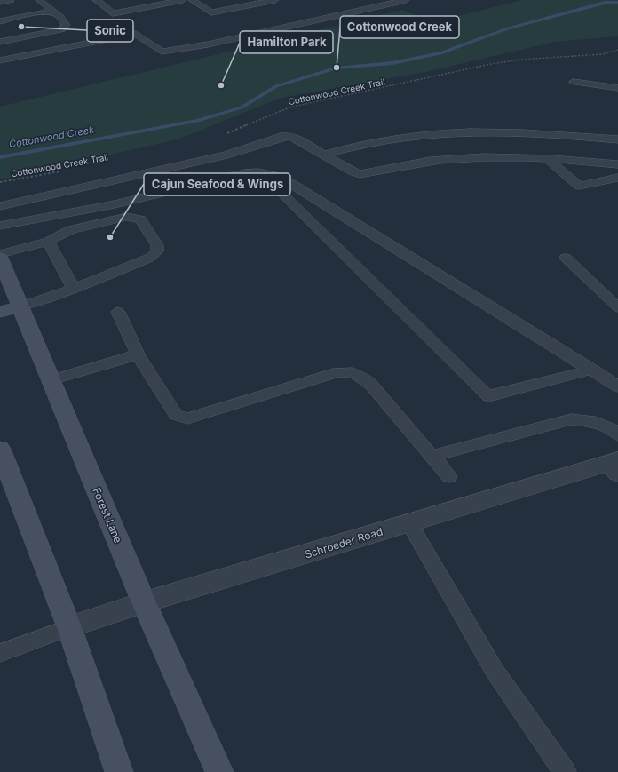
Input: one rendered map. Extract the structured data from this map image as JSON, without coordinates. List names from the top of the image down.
{
  "streets": {
    "main road": ["Forest Lane"],
    "street": ["Schroeder Road"],
    "path": ["Cottonwood Creek Trail"]
  },
  "crossings": [
    ["Forest Lane", "Schroeder Road"]
  ],
  "water": ["Cottonwood Creek"],
  "places": [
    "Sonic",
    "Cottonwood Creek",
    "Hamilton Park",
    "Cajun Seafood & Wings"
  ]
}
